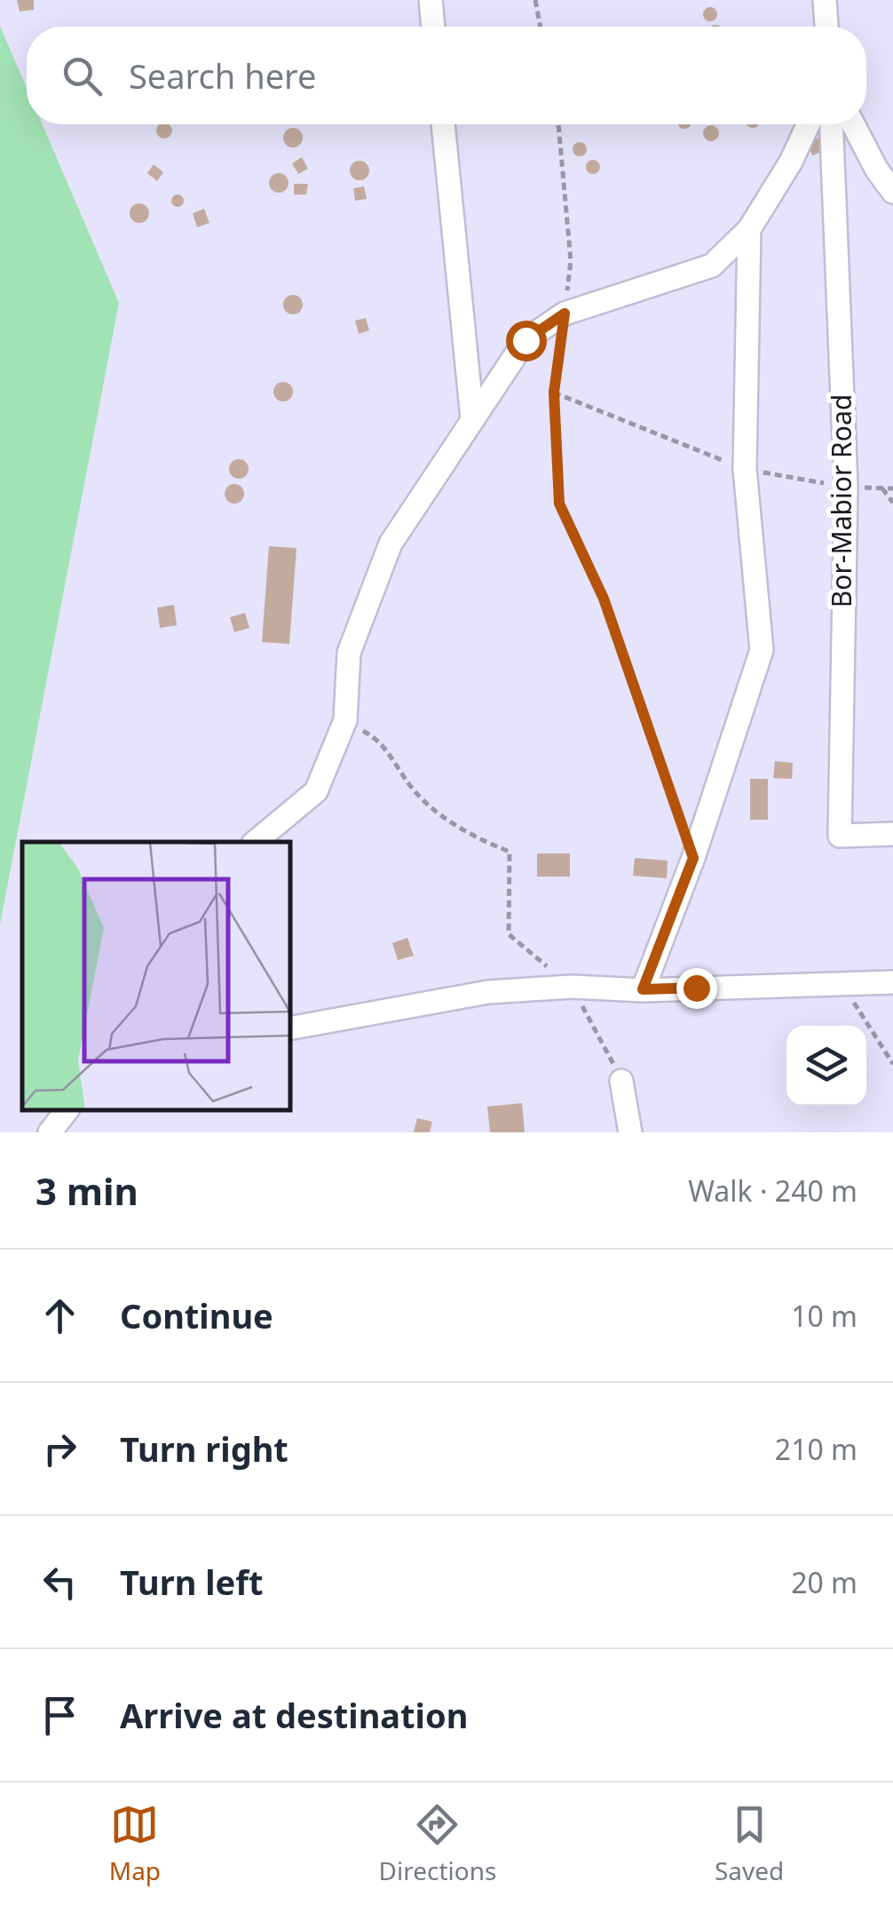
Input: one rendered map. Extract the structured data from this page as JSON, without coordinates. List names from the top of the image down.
{
  "streets": {
    "street": ["Bor-Mabior Road"]
  },
  "page": {
    "search": "Search here",
    "heading": ["3 min", "Walk · 240 m"],
    "list": [
      ["Continue", "10 m"],
      ["Turn right", "210 m"],
      ["Turn left", "20 m"],
      "Arrive at destination"
    ],
    "nav": ["Map", "Directions", "Saved"]
  }
}
